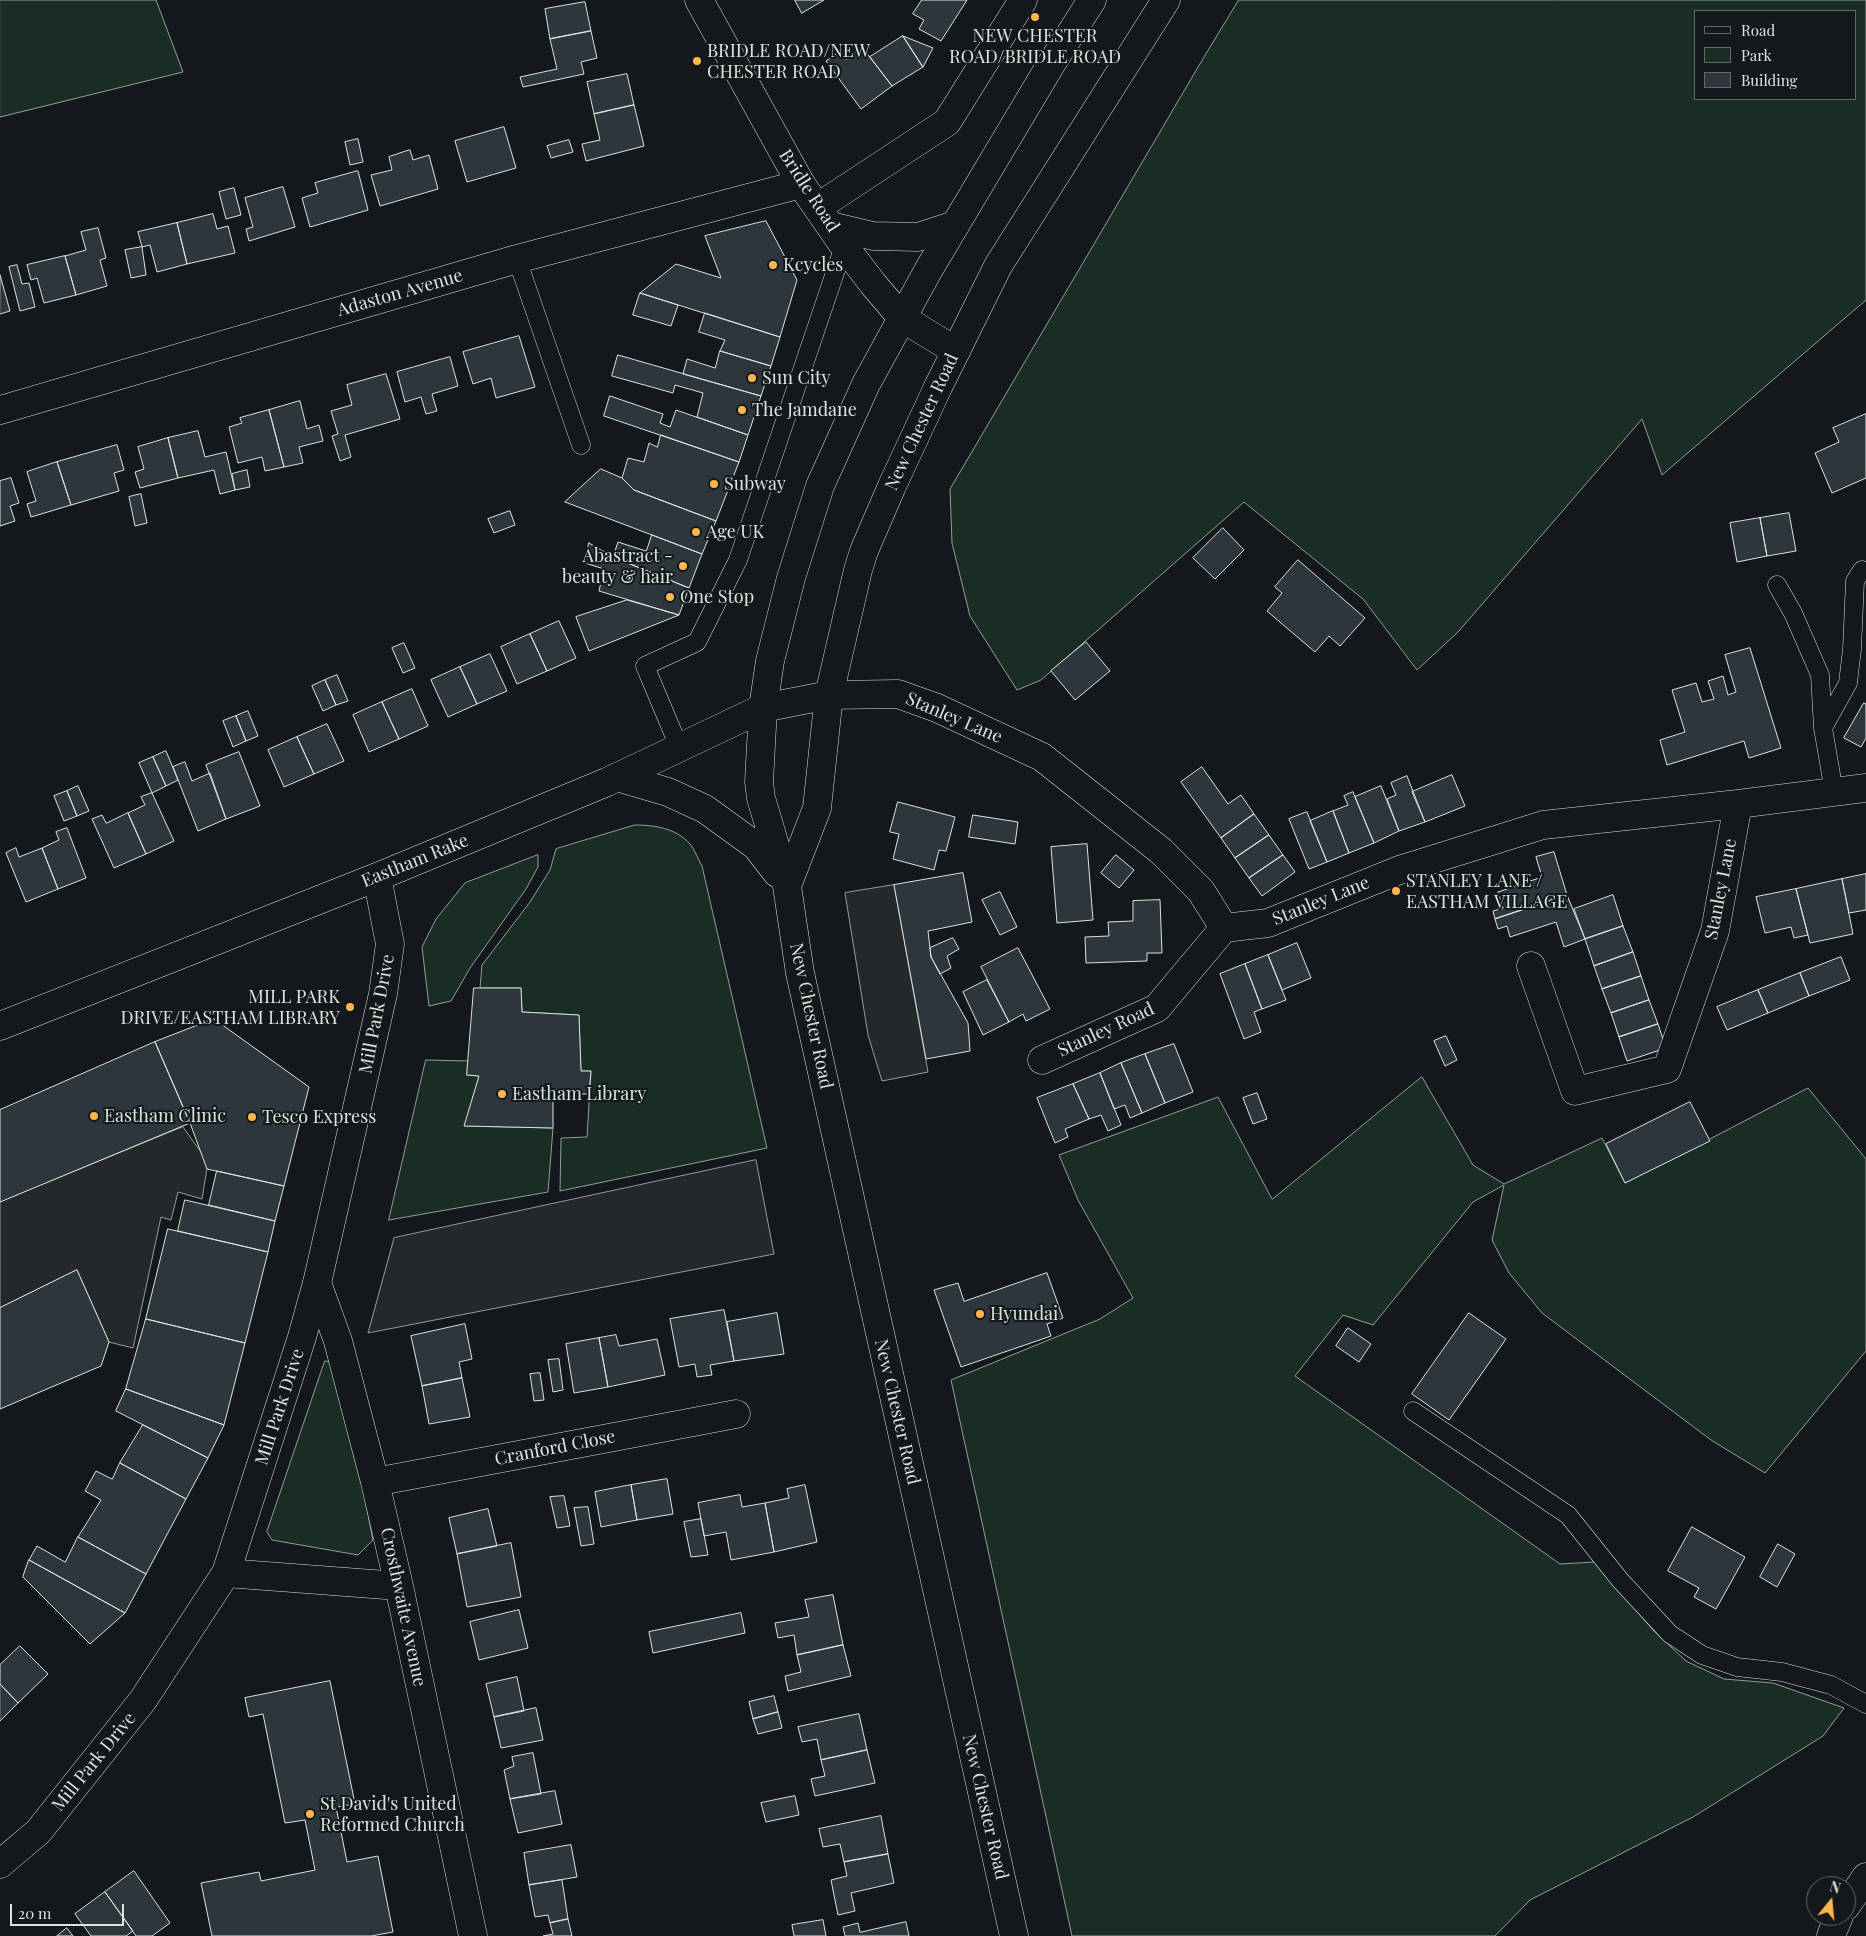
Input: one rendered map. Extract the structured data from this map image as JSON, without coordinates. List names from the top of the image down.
{
  "streets": {
    "main road": [
      "Bridle Road",
      "Adaston Avenue",
      "New Chester Road",
      "Stanley Lane",
      "Eastham Rake",
      "Mill Park Drive",
      "Stanley Road",
      "Cranford Close",
      "Crosthwaite Avenue"
    ]
  },
  "crossings": [
    ["Bridle Road", "Adaston Avenue"],
    ["Bridle Road", "New Chester Road"],
    ["New Chester Road", "Stanley Lane"],
    ["New Chester Road", "Eastham Rake"],
    ["Stanley Lane", "Eastham Rake"],
    ["Stanley Lane", "Stanley Road"],
    ["Eastham Rake", "Mill Park Drive"],
    ["Mill Park Drive", "Crosthwaite Avenue"],
    ["Cranford Close", "Crosthwaite Avenue"]
  ],
  "places": [
    "NEW CHESTER ROAD/BRIDLE ROAD",
    "BRIDLE ROAD/NEW CHESTER ROAD",
    "Kcycles",
    "Sun City",
    "The Jamdane",
    "Subway",
    "Age UK",
    "Abastract - beauty & hair",
    "One Stop",
    "STANLEY LANE / EASTHAM VILLAGE",
    "MILL PARK DRIVE/EASTHAM LIBRARY",
    "Eastham Library",
    "Eastham Clinic",
    "Tesco Express",
    "Hyundai",
    "St David's United Reformed Church"
  ],
  "legend": ["Road", "Park", "Building"],
  "scale_bar": "20 m",
  "north": "top"
}
